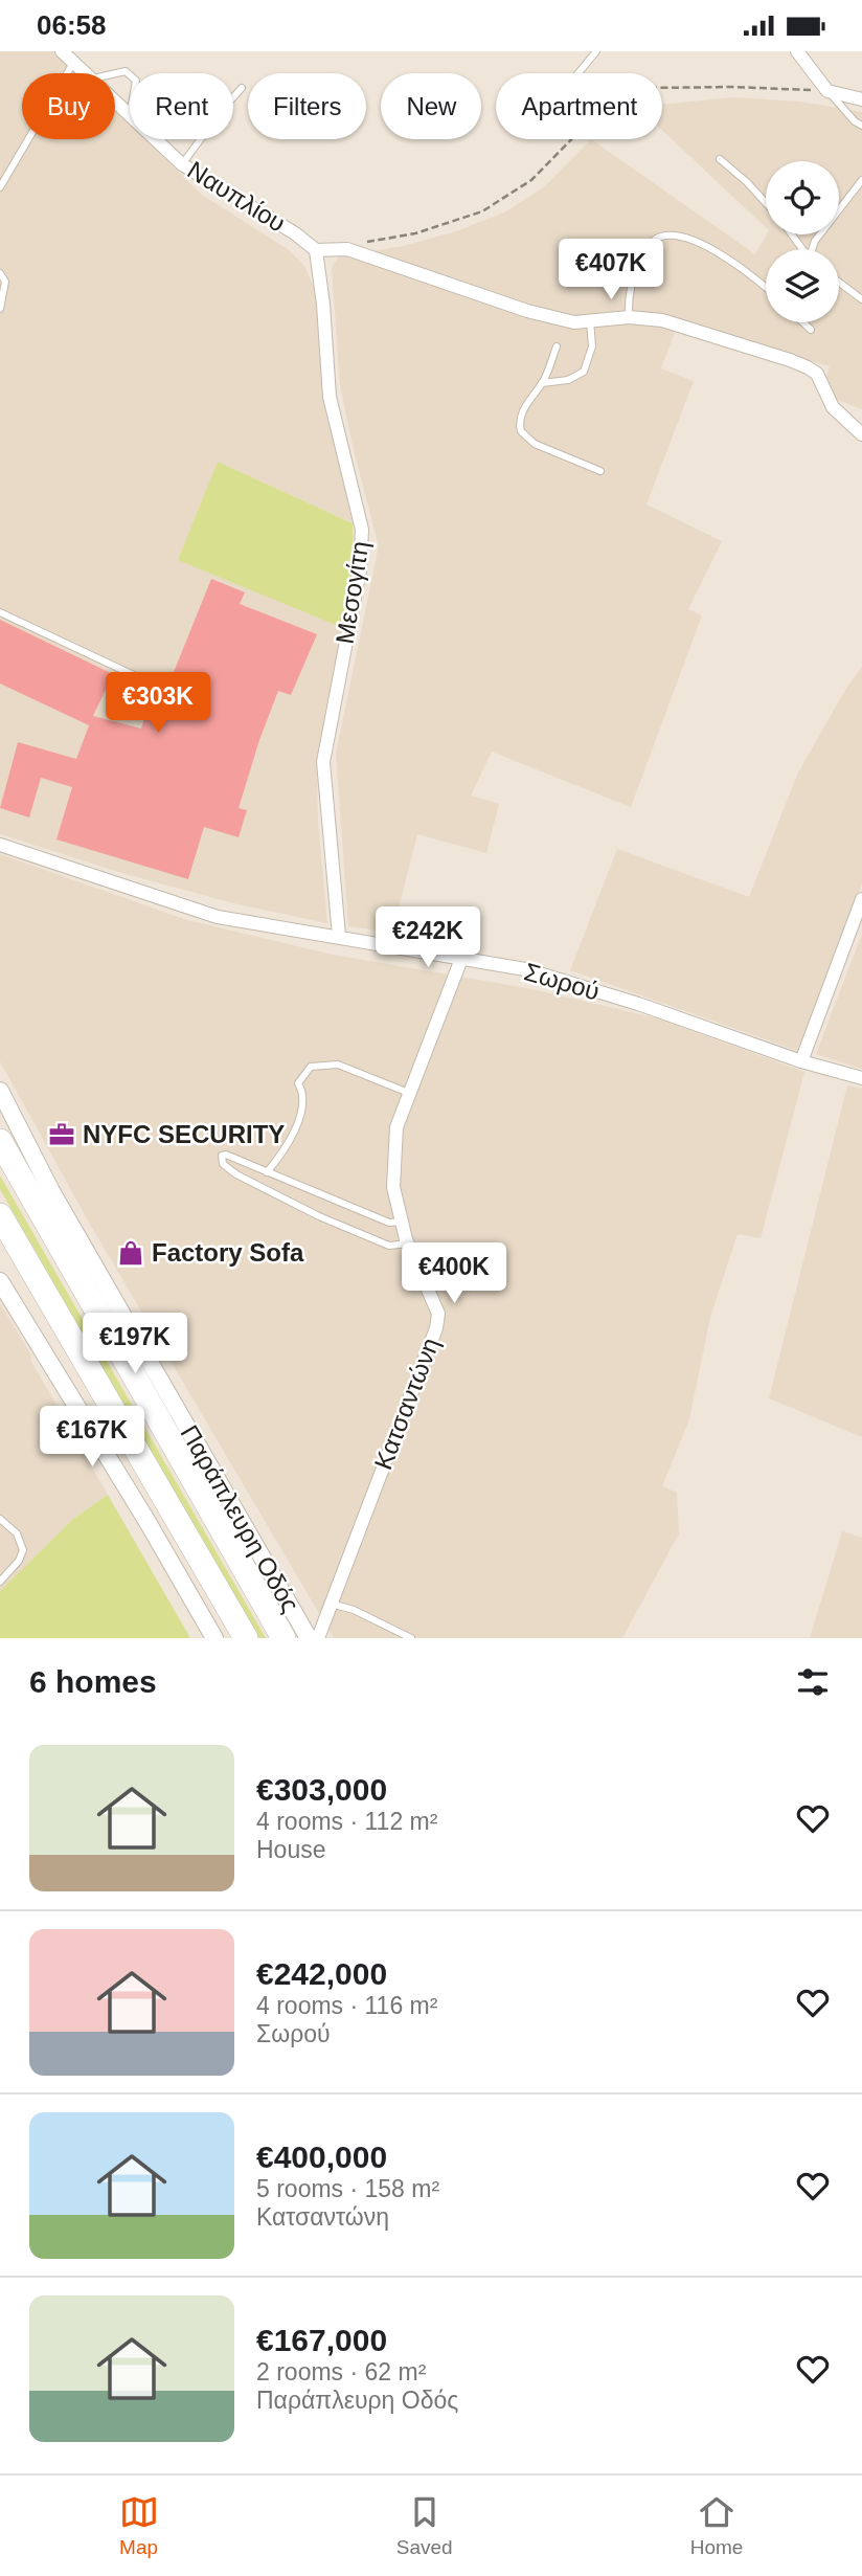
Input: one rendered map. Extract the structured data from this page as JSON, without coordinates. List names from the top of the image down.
{
  "streets": {
    "street": [
      "Ναυπλίου",
      "Μεσογίτη",
      "Σωρού",
      "Κατσαντώνη",
      "Παράπλευρη Οδός"
    ]
  },
  "crossings": [
    ["Ναυπλίου", "Μεσογίτη"],
    ["Μεσογίτη", "Σωρού"],
    ["Σωρού", "Κατσαντώνη"]
  ],
  "places": {
    "office": ["NYFC SECURITY"],
    "shop": ["Factory Sofa"]
  },
  "page": {
    "status": "06:58",
    "chip": [
      "Buy",
      "Rent",
      "Filters",
      "New",
      "Apartment"
    ],
    "price": [
      "€407K",
      "€303K",
      "€242K",
      "€400K",
      "€197K",
      "€167K"
    ],
    "heading": "6 homes",
    "list": [
      {
        "name": "€303,000",
        "note": "4 rooms · 112 m² · House"
      },
      {
        "name": "€242,000",
        "note": "4 rooms · 116 m² · Σωρού"
      },
      {
        "name": "€400,000",
        "note": "5 rooms · 158 m² · Κατσαντώνη"
      },
      {
        "name": "€167,000",
        "note": "2 rooms · 62 m² · Παράπλευρη Οδός"
      }
    ],
    "tabs": ["Map", "Saved", "Home"]
  }
}
